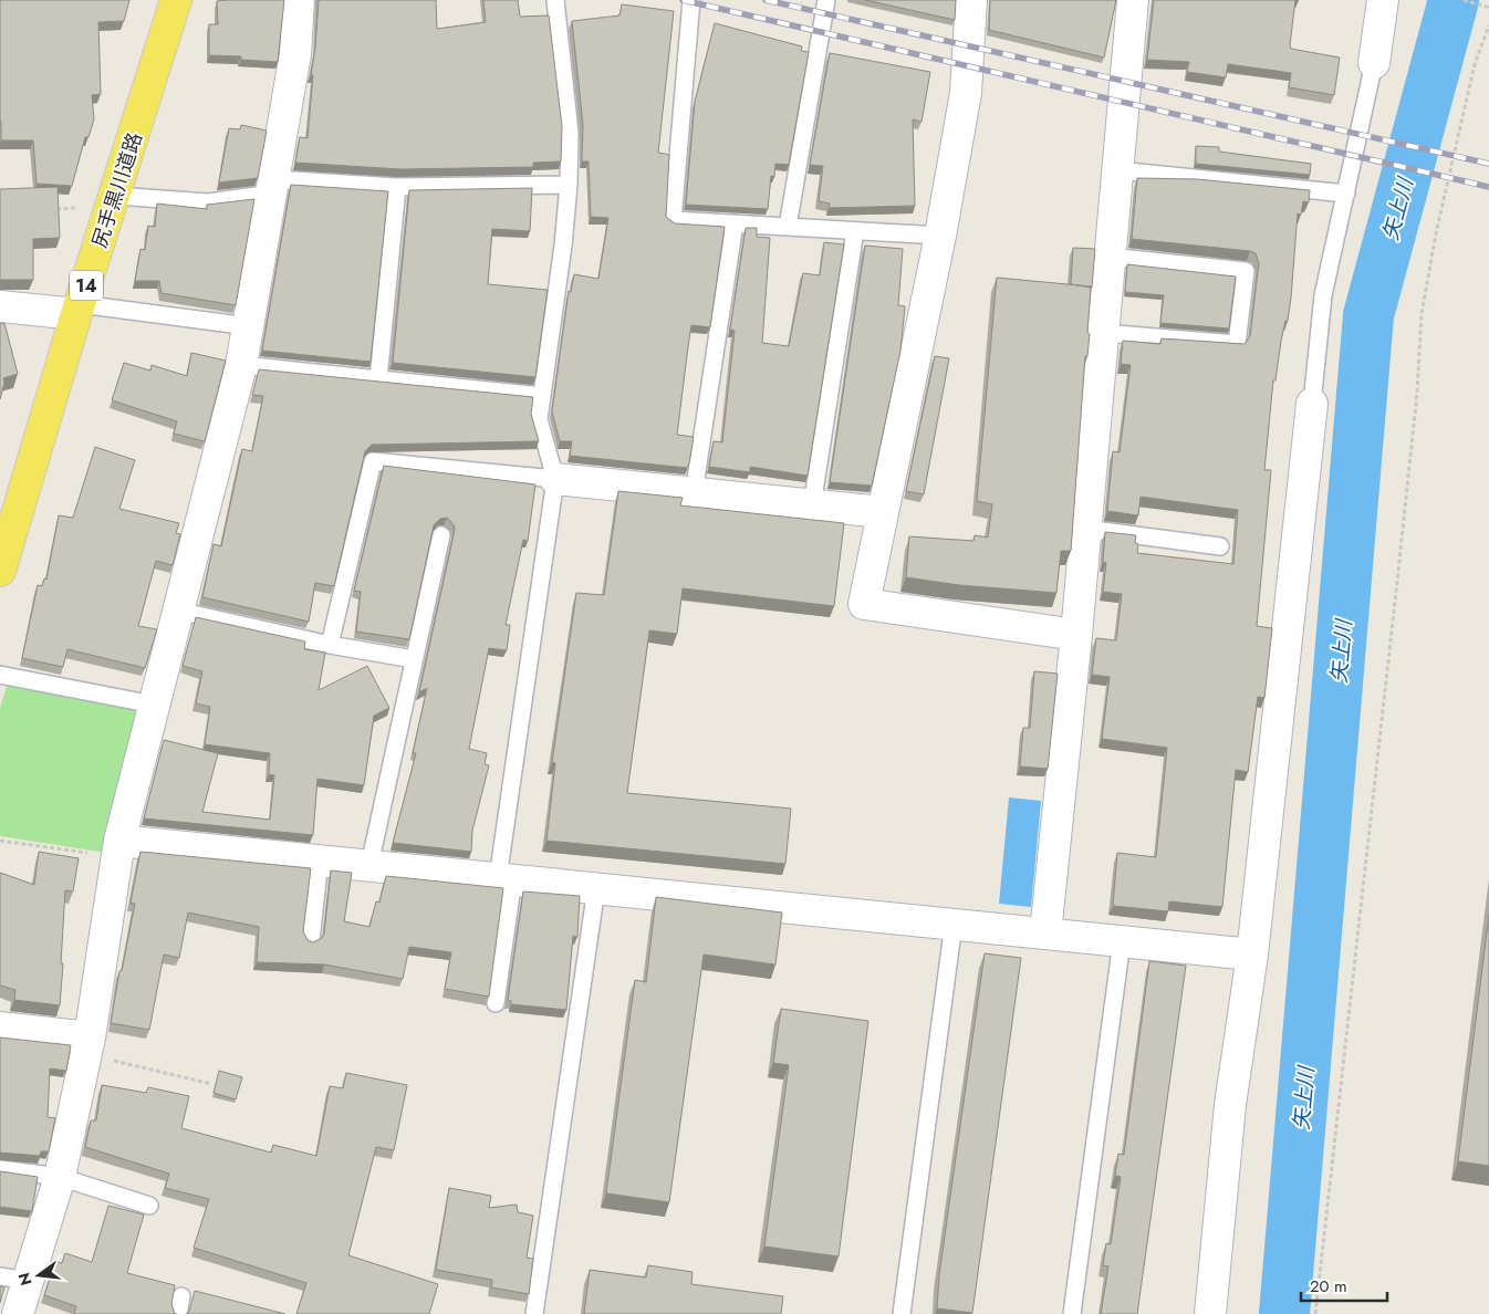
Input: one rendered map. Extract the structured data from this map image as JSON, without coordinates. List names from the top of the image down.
{
  "streets": {
    "main road": ["尻手黒川道路", "14"]
  },
  "water": ["矢上川"],
  "scale_bar": "20 m",
  "north": "left"
}
